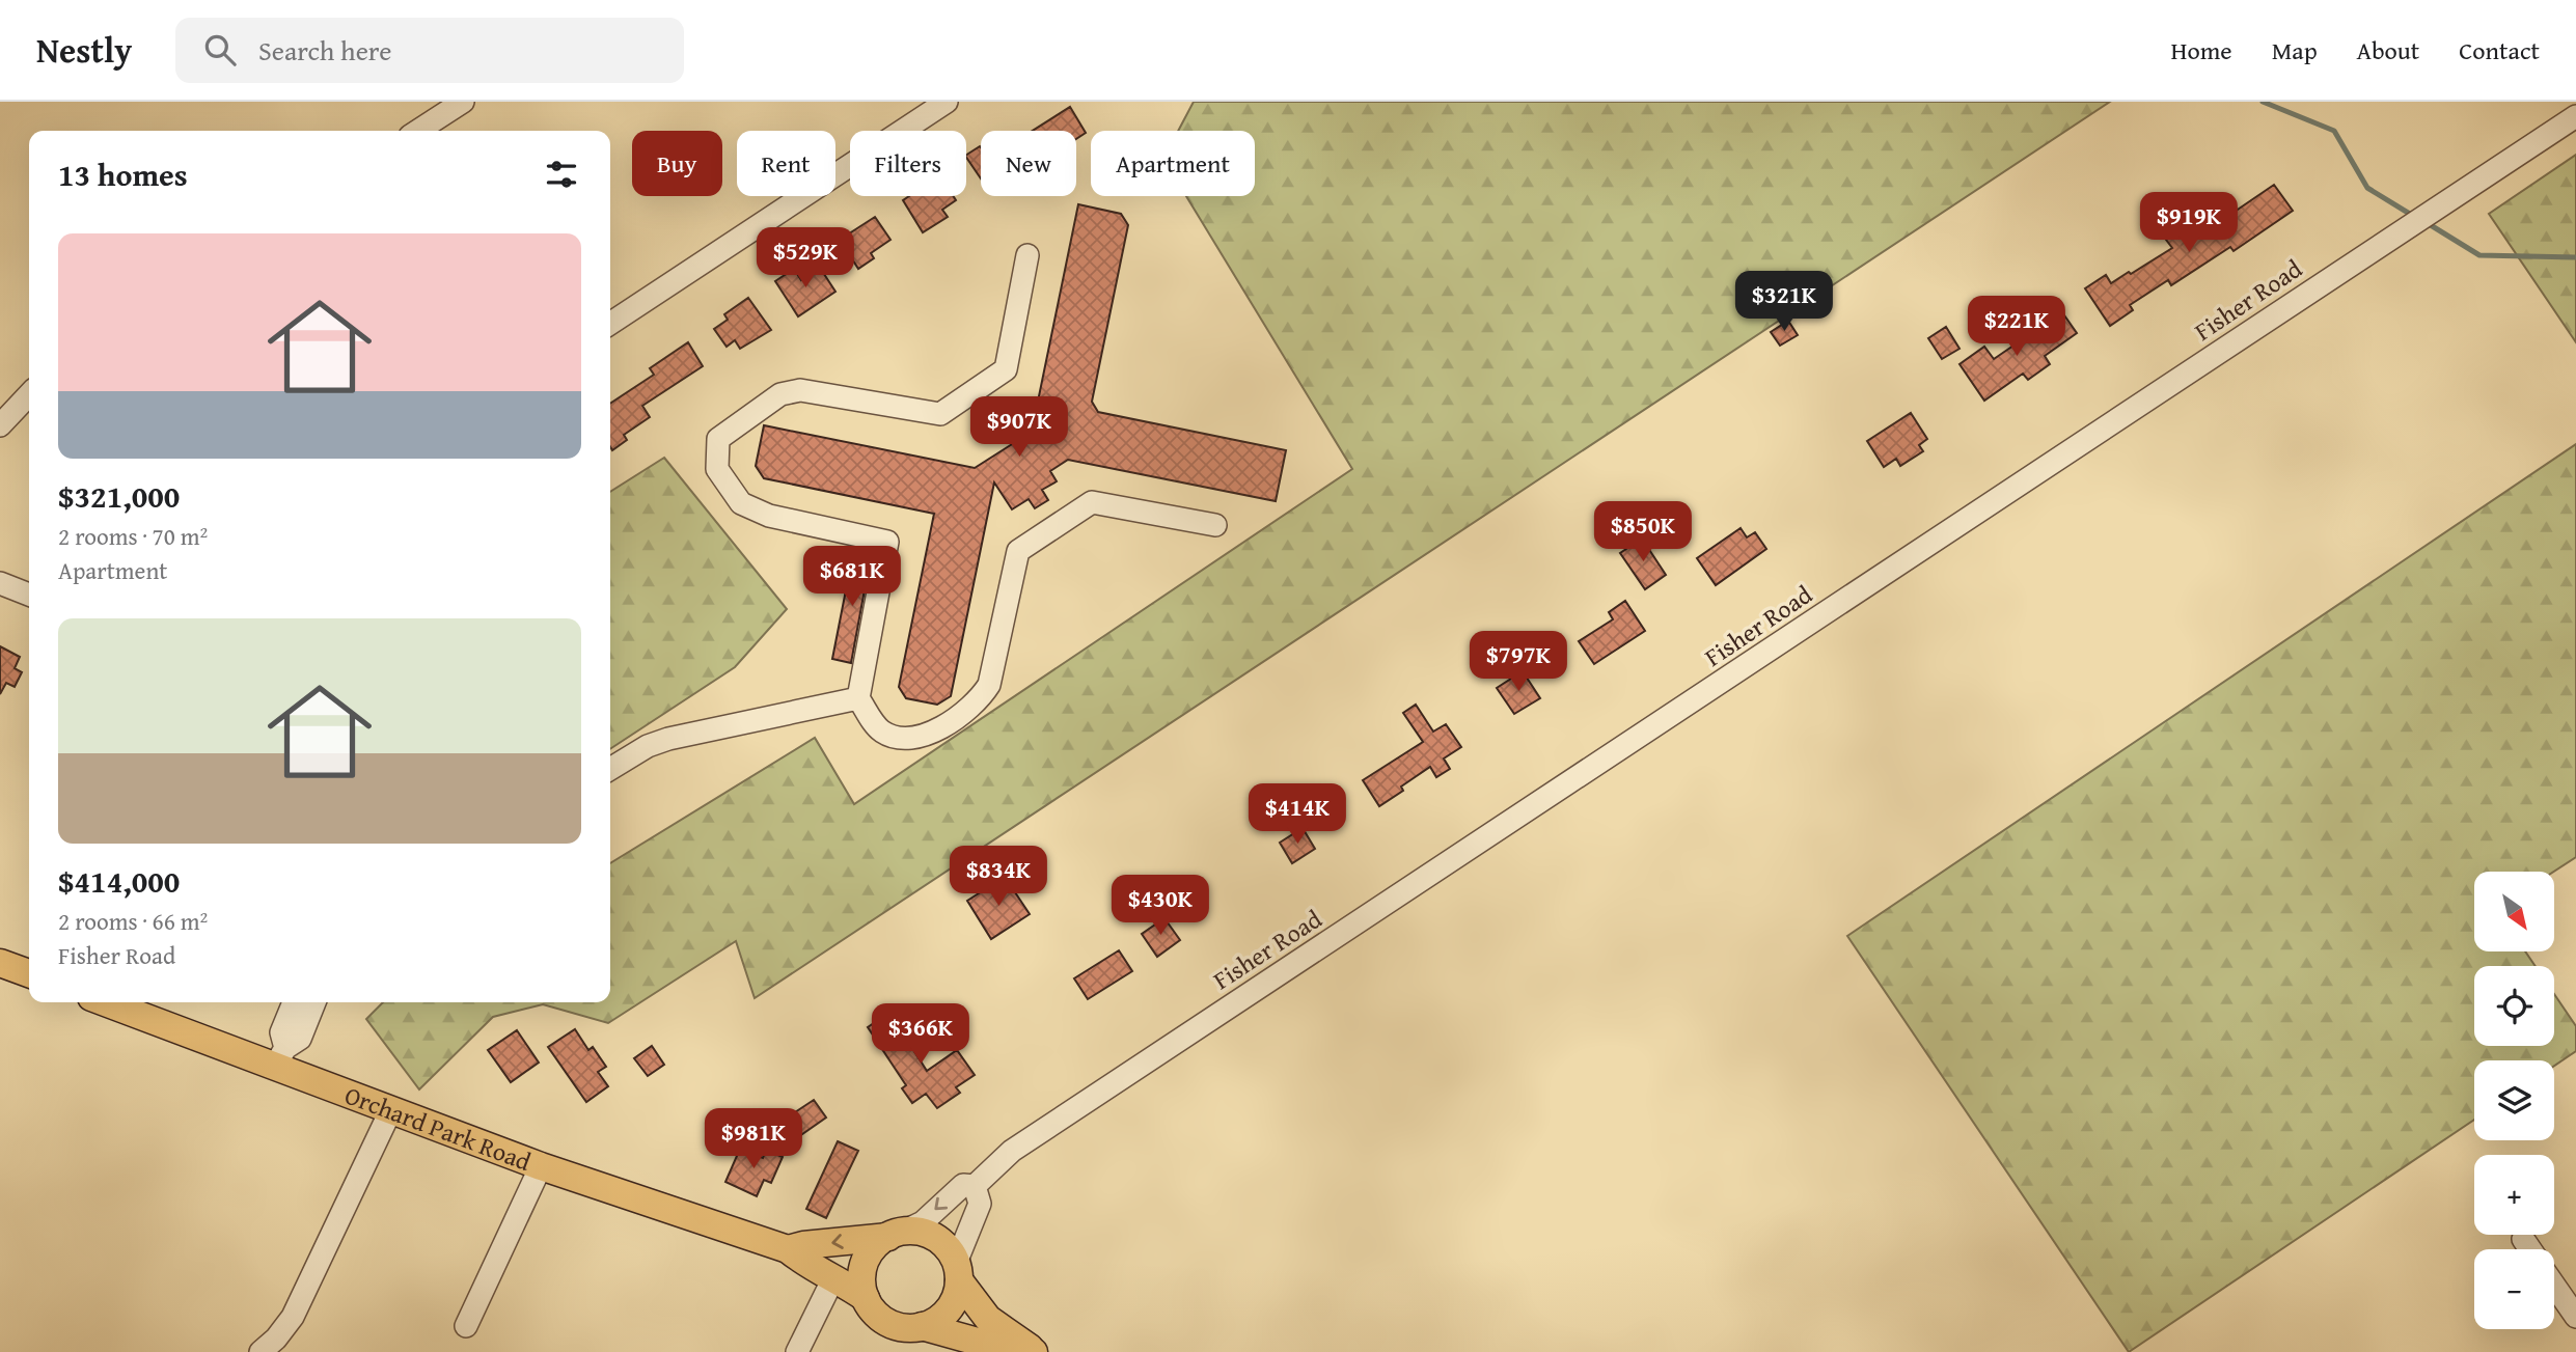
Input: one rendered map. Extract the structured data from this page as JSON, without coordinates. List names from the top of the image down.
{
  "streets": {
    "main road": ["Orchard Park Road"],
    "street": ["Fisher Road"]
  },
  "crossings": [
    ["Fisher Road", "Orchard Park Road"]
  ],
  "north": "bottom right",
  "page": {
    "header": "Nestly",
    "search": "Search here",
    "nav": [
      "Home",
      "Map",
      "About",
      "Contact"
    ],
    "chip": [
      "Buy",
      "Rent",
      "Filters",
      "New",
      "Apartment"
    ],
    "heading": "13 homes",
    "price": [
      "$919K",
      "$529K",
      "$321K",
      "$221K",
      "$907K",
      "$850K",
      "$681K",
      "$797K",
      "$414K",
      "$834K",
      "$430K",
      "$366K",
      "$981K"
    ],
    "list": [
      {
        "name": "$321,000",
        "note": "2 rooms · 70 m² · Apartment"
      },
      {
        "name": "$414,000",
        "note": "2 rooms · 66 m² · Fisher Road"
      }
    ],
    "map_buttons": ["+", "−"]
  }
}
